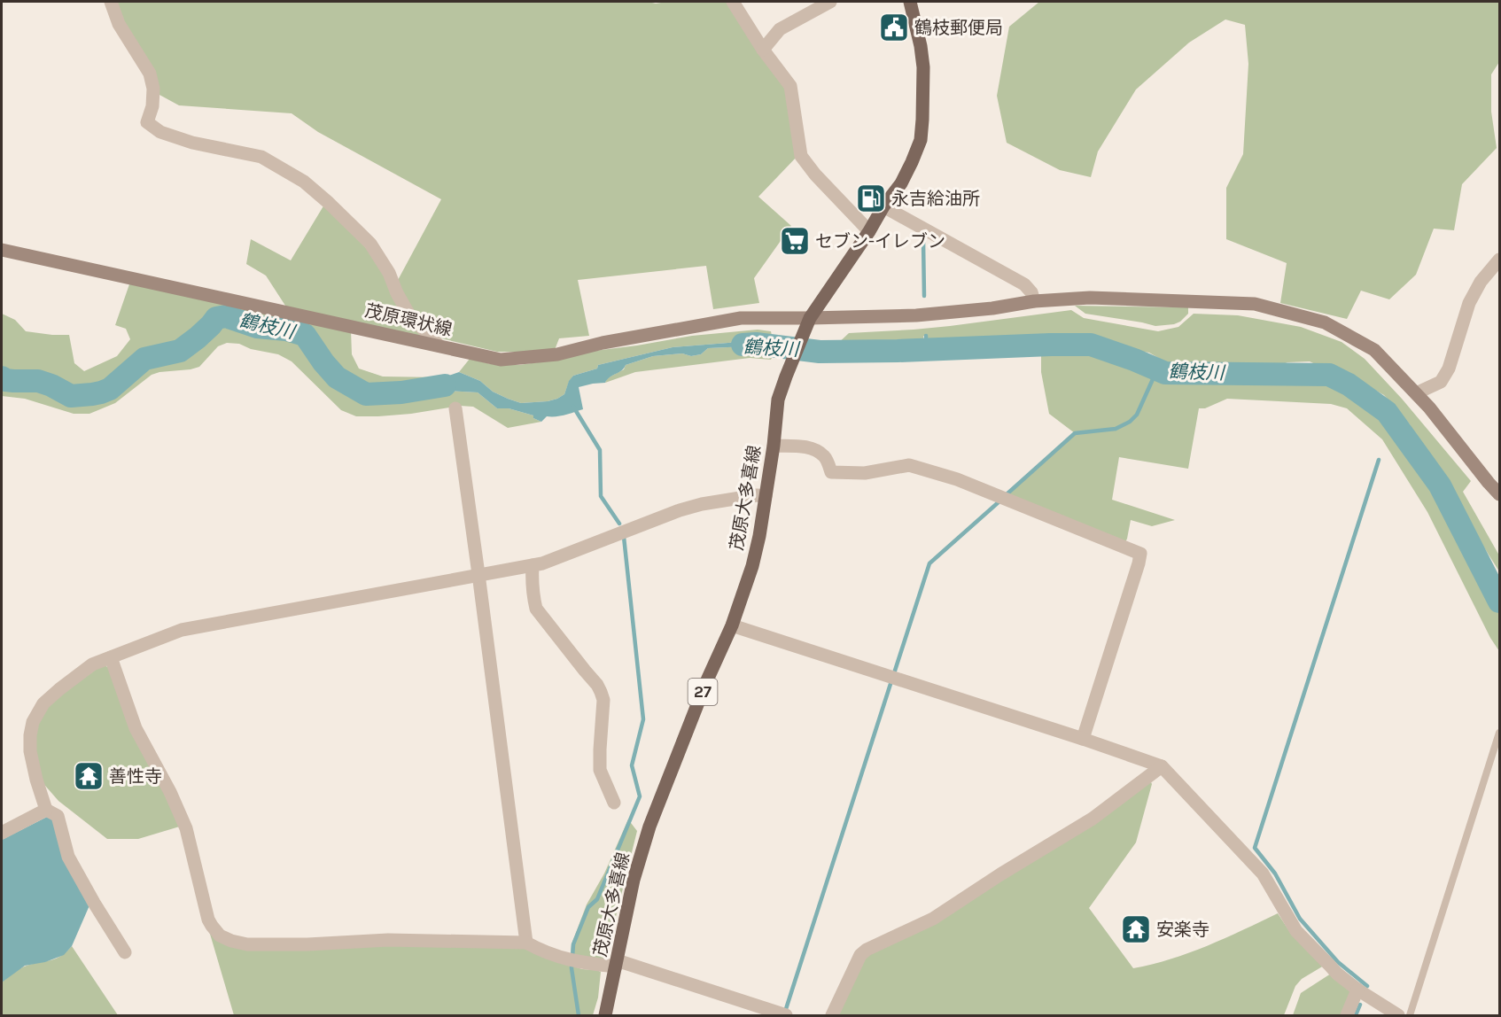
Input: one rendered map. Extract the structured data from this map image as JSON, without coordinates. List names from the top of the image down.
{
  "streets": {
    "main road": ["茂原環状線", "茂原大多喜線", "27"]
  },
  "crossings": [
    ["茂原環状線", "茂原大多喜線"]
  ],
  "water": ["鶴枝川"],
  "places": {
    "public building": ["鶴枝郵便局"],
    "fuel station": ["永吉給油所"],
    "supermarket": ["セブン-イレブン"],
    "temple": ["善性寺", "安楽寺"]
  }
}
